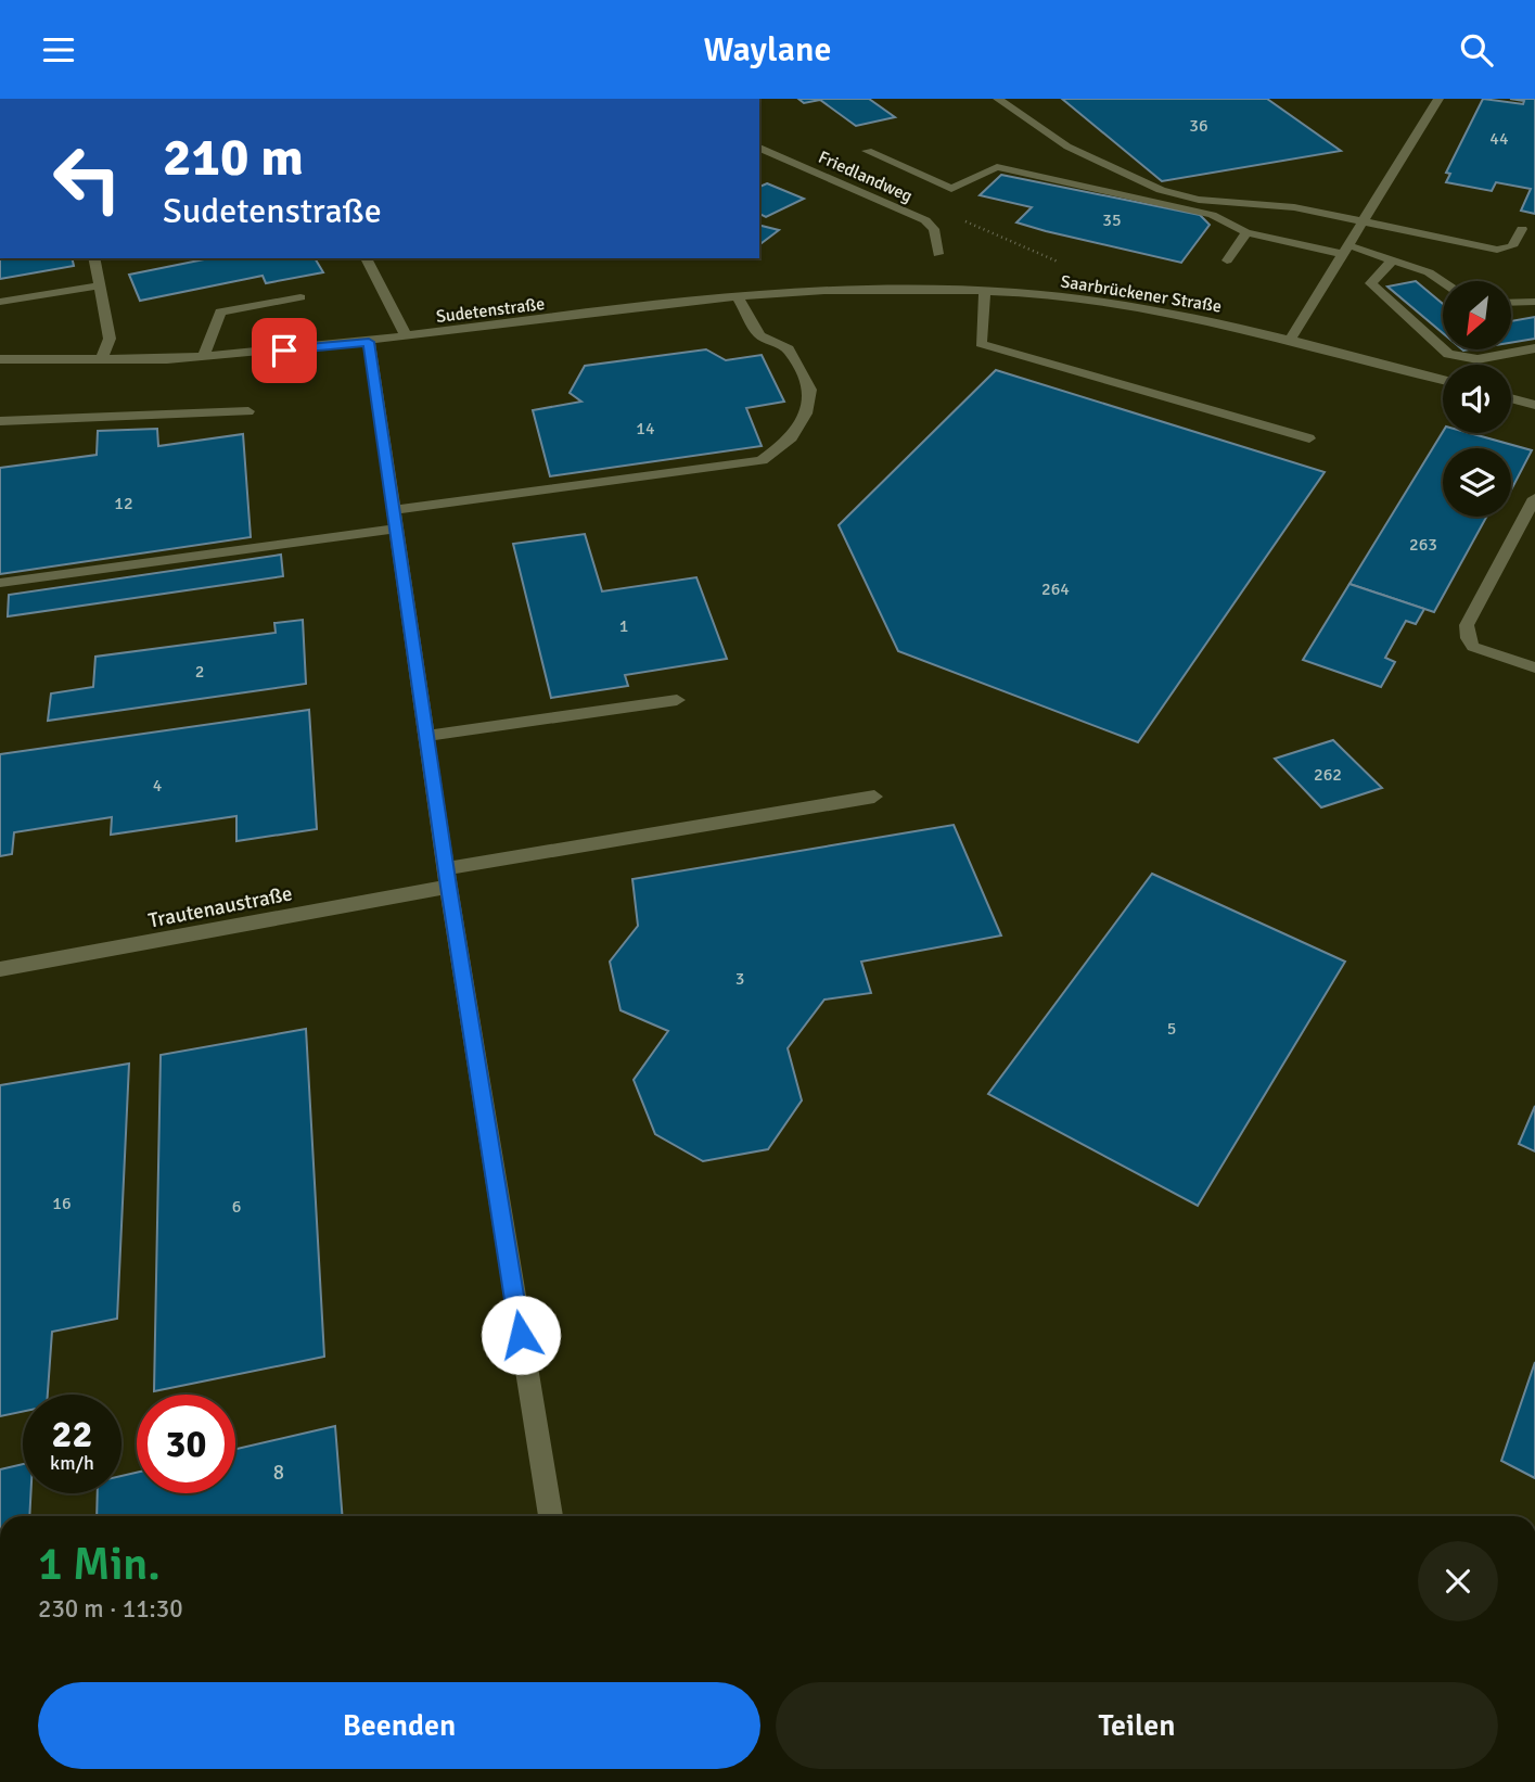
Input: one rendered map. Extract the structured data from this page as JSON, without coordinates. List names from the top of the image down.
{
  "streets": {
    "street": [
      "Friedlandweg",
      "Saarbrückener Straße",
      "Sudetenstraße",
      "Trautenaustraße"
    ]
  },
  "crossings": [
    ["Saarbrückener Straße", "Sudetenstraße"]
  ],
  "house_numbers": [
    "36",
    "44",
    "35",
    "14",
    "12",
    "263",
    "264",
    "1",
    "2",
    "262",
    "4",
    "3",
    "5",
    "16",
    "6",
    "8"
  ],
  "north": "bottom left",
  "page": {
    "header": "Waylane",
    "turn": ["210 m", "Sudetenstraße"],
    "speed": "22 km/h",
    "limit": "30",
    "heading": ["1 Min.", "230 m · 11:30"],
    "buttons": ["Beenden", "Teilen"]
  }
}
